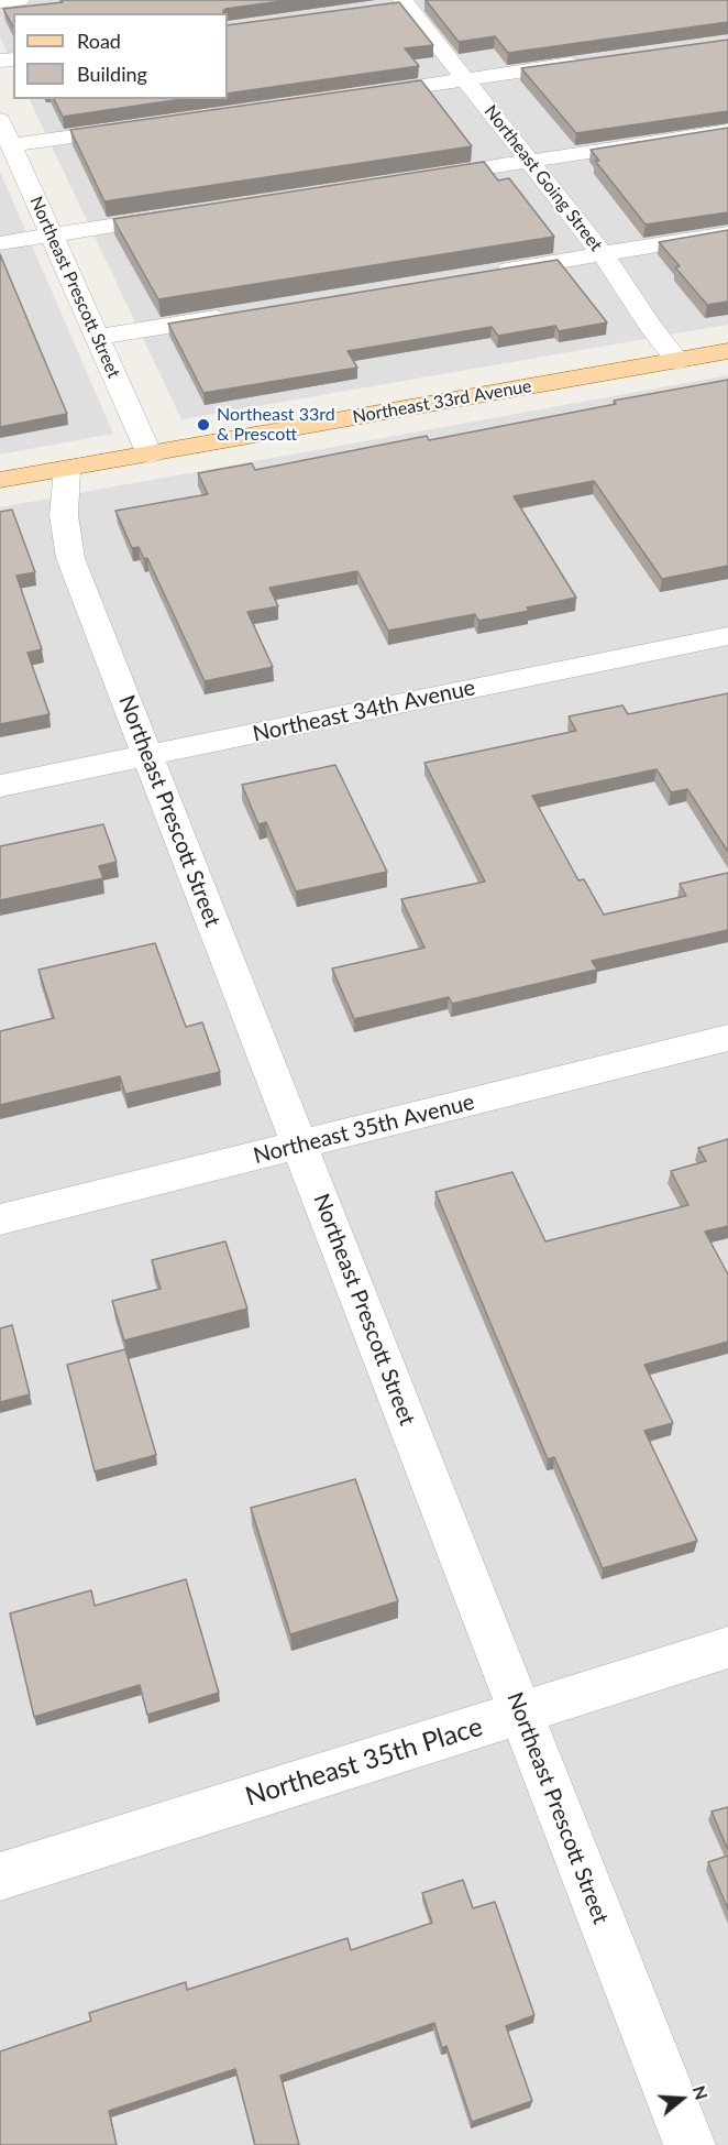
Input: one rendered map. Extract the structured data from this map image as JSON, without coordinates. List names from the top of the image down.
{
  "streets": {
    "main road": ["Northeast 33rd Avenue"],
    "street": [
      "Northeast Going Street",
      "Northeast Prescott Street",
      "Northeast 34th Avenue",
      "Northeast 35th Avenue",
      "Northeast 35th Place"
    ]
  },
  "crossings": [
    ["Northeast Going Street", "Northeast 33rd Avenue"],
    ["Northeast Prescott Street", "Northeast 33rd Avenue"],
    ["Northeast Prescott Street", "Northeast 34th Avenue"],
    ["Northeast Prescott Street", "Northeast 35th Avenue"],
    ["Northeast Prescott Street", "Northeast 35th Place"]
  ],
  "places": ["Northeast 33rd & Prescott"],
  "legend": ["Road", "Building"],
  "north": "right"
}
